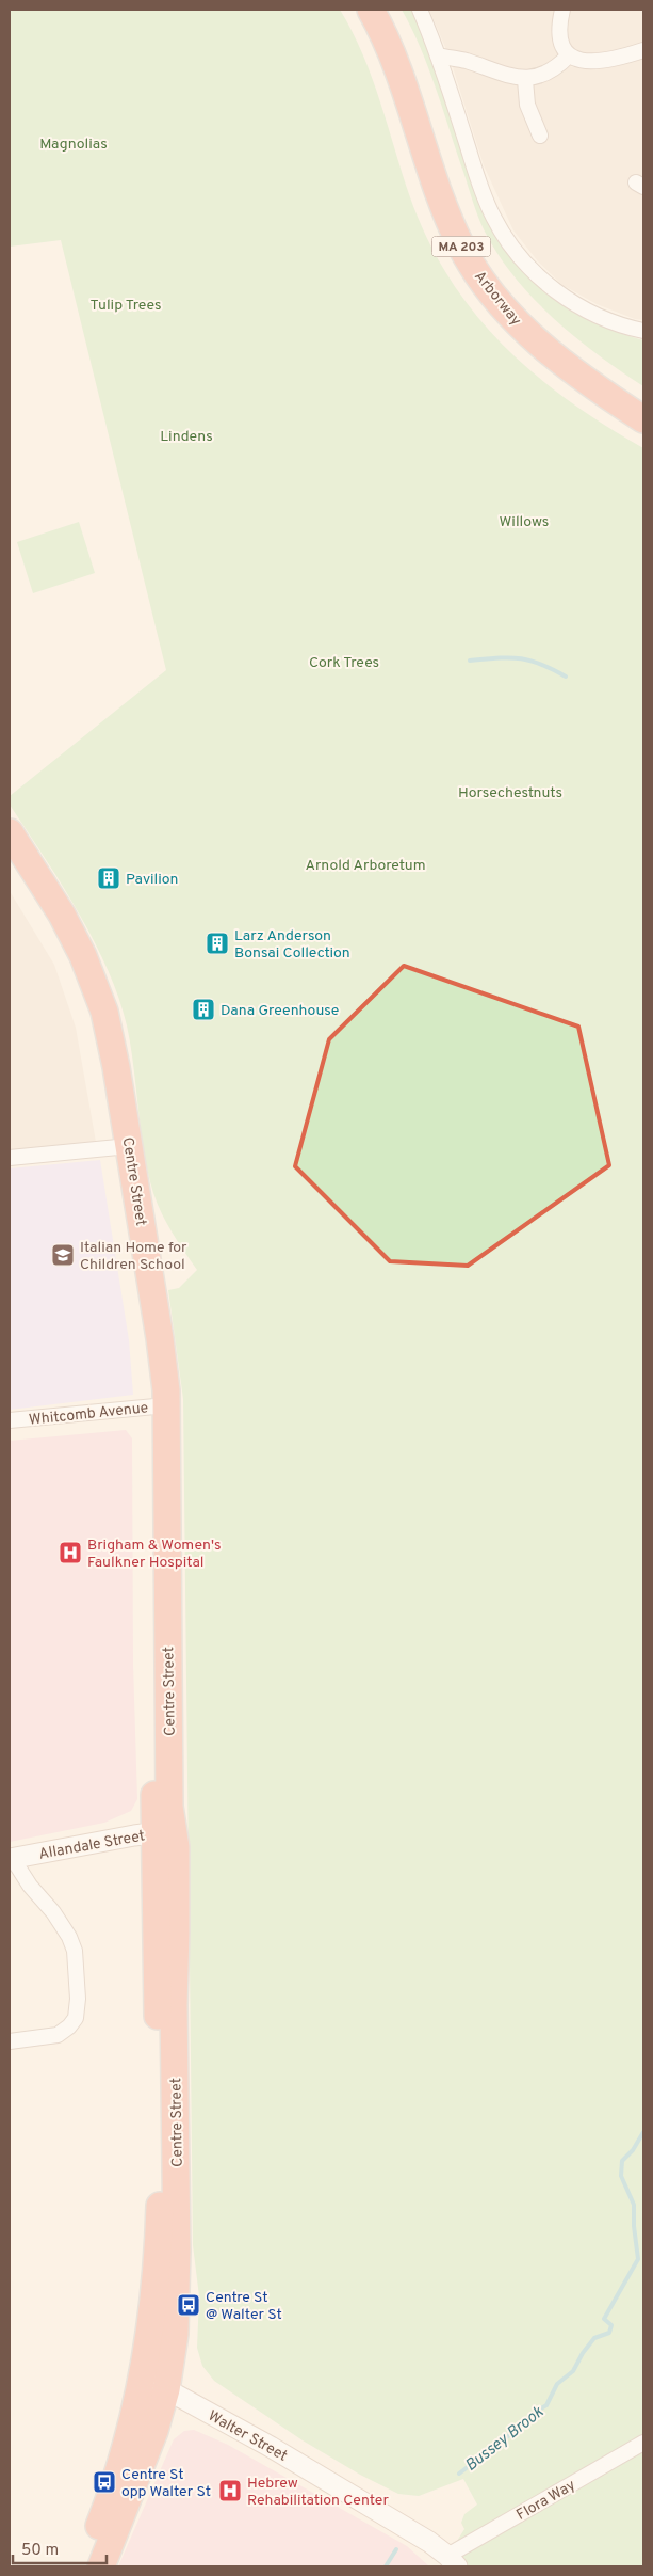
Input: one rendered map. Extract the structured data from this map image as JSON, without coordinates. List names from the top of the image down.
{
  "streets": {
    "highway": ["MA 203", "Arborway", "Centre Street"],
    "street": [
      "Whitcomb Avenue",
      "Allandale Street",
      "Walter Street",
      "Flora Way"
    ]
  },
  "crossings": [
    ["Centre Street", "Whitcomb Avenue"],
    ["Centre Street", "Allandale Street"],
    ["Centre Street", "Walter Street"],
    ["Walter Street", "Flora Way"]
  ],
  "water": ["Bussey Brook"],
  "parks": [
    "Magnolias",
    "Tulip Trees",
    "Lindens",
    "Willows",
    "Cork Trees",
    "Horsechestnuts",
    "Arnold Arboretum"
  ],
  "places": {
    "building": ["Pavilion", "Larz Anderson Bonsai Collection", "Dana Greenhouse"],
    "school or university": ["Italian Home for Children School"],
    "hospital": ["Brigham & Women's Faulkner Hospital", "Hebrew Rehabilitation Center"],
    "bus stop": ["Centre St @ Walter St", "Centre St opp Walter St"]
  },
  "scale_bar": "50 m"
}
